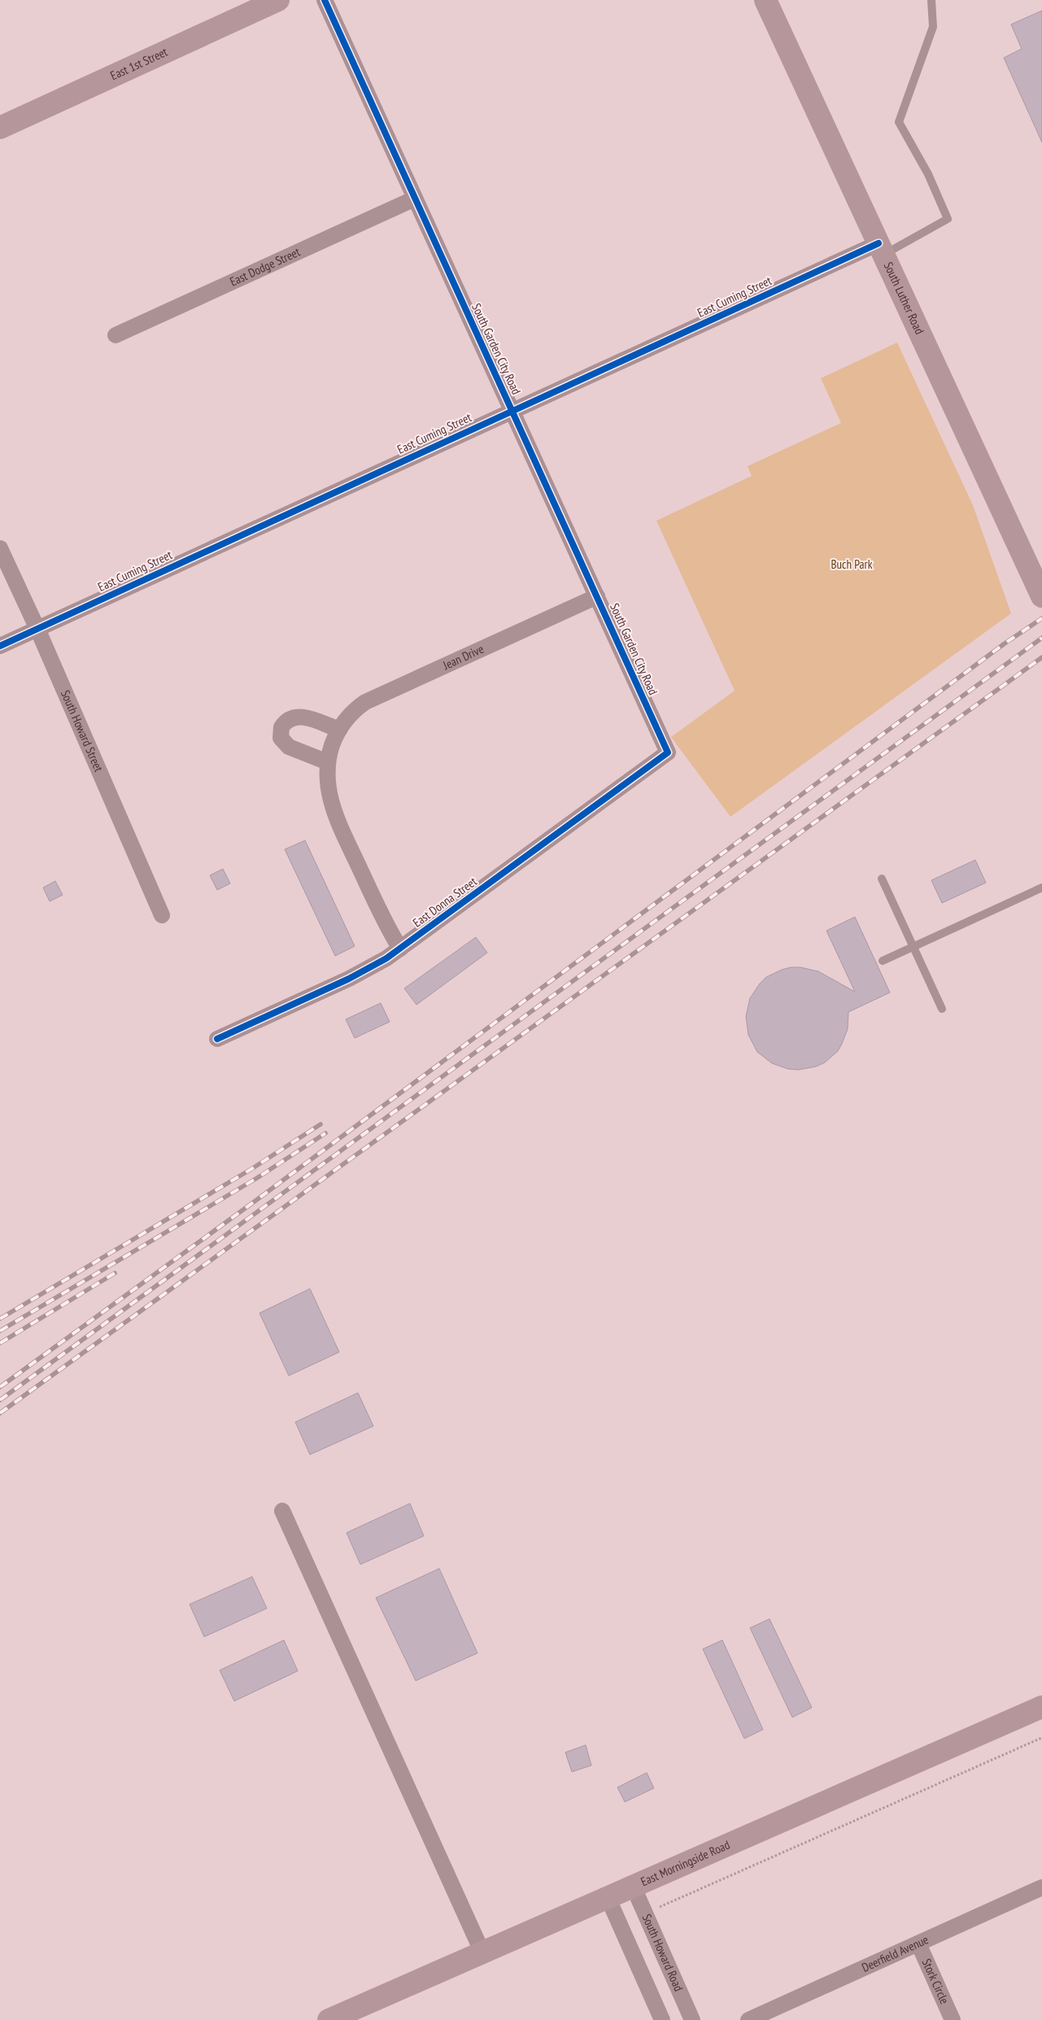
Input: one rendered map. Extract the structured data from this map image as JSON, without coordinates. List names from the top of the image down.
{
  "streets": {
    "street": [
      "East 1st Street",
      "East Dodge Street",
      "East Cuming Street",
      "South Luther Road",
      "South Garden City Road",
      "Jean Drive",
      "South Howard Street",
      "East Donna Street",
      "East Morningside Road",
      "South Howard Road",
      "Deerfield Avenue",
      "Stork Circle"
    ]
  },
  "crossings": [
    ["East Dodge Street", "South Garden City Road"],
    ["East Cuming Street", "South Luther Road"],
    ["East Cuming Street", "South Garden City Road"],
    ["East Cuming Street", "South Howard Street"],
    ["South Garden City Road", "Jean Drive"],
    ["South Garden City Road", "East Donna Street"],
    ["Jean Drive", "East Donna Street"],
    ["East Morningside Road", "South Howard Road"],
    ["Deerfield Avenue", "Stork Circle"]
  ],
  "parks": ["Buch Park"]
}
